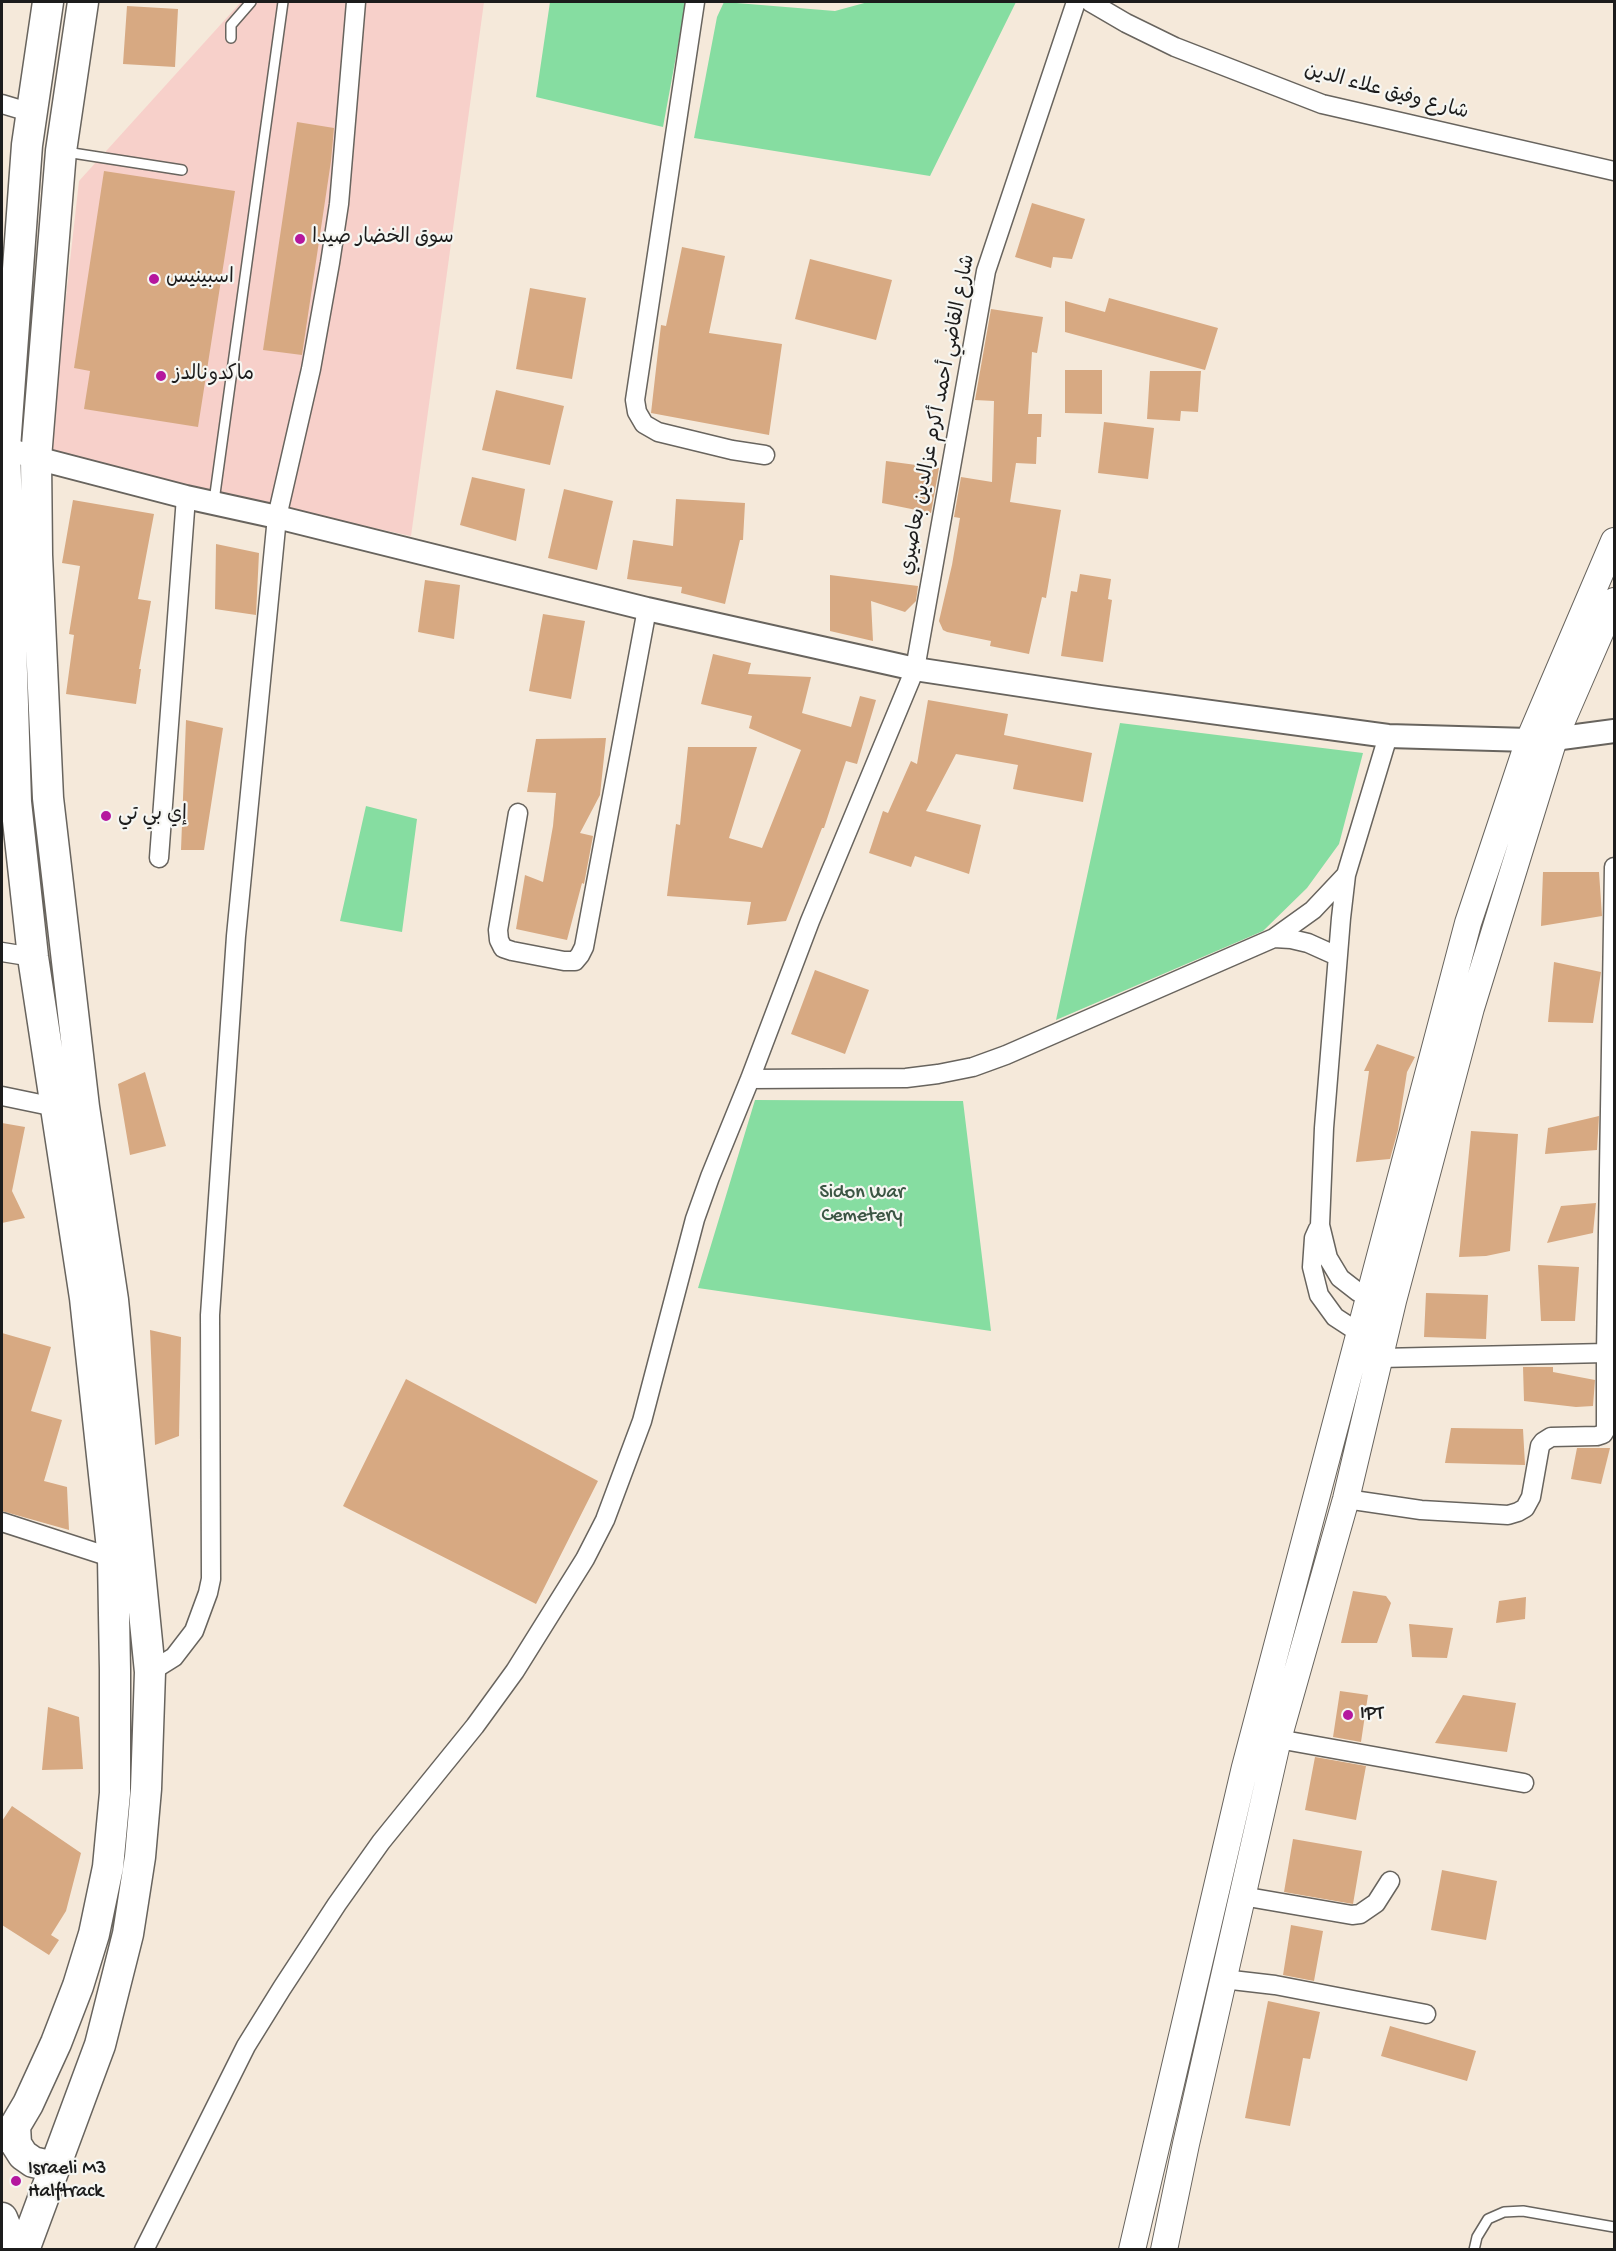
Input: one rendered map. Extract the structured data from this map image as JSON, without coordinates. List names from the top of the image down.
{
  "streets": {
    "street": ["شارع وفيق علاء الدين", "شارع القاضي أحمد أكرم عزالدين بعاصيري"]
  },
  "parks": ["Sidon War Cemetery"],
  "places": [
    "سوق الخضار صيدا",
    "اسبينيس",
    "ماكدونالدز",
    "إي بي تي",
    "IPT",
    "Israeli M3 Halftrack"
  ]
}
